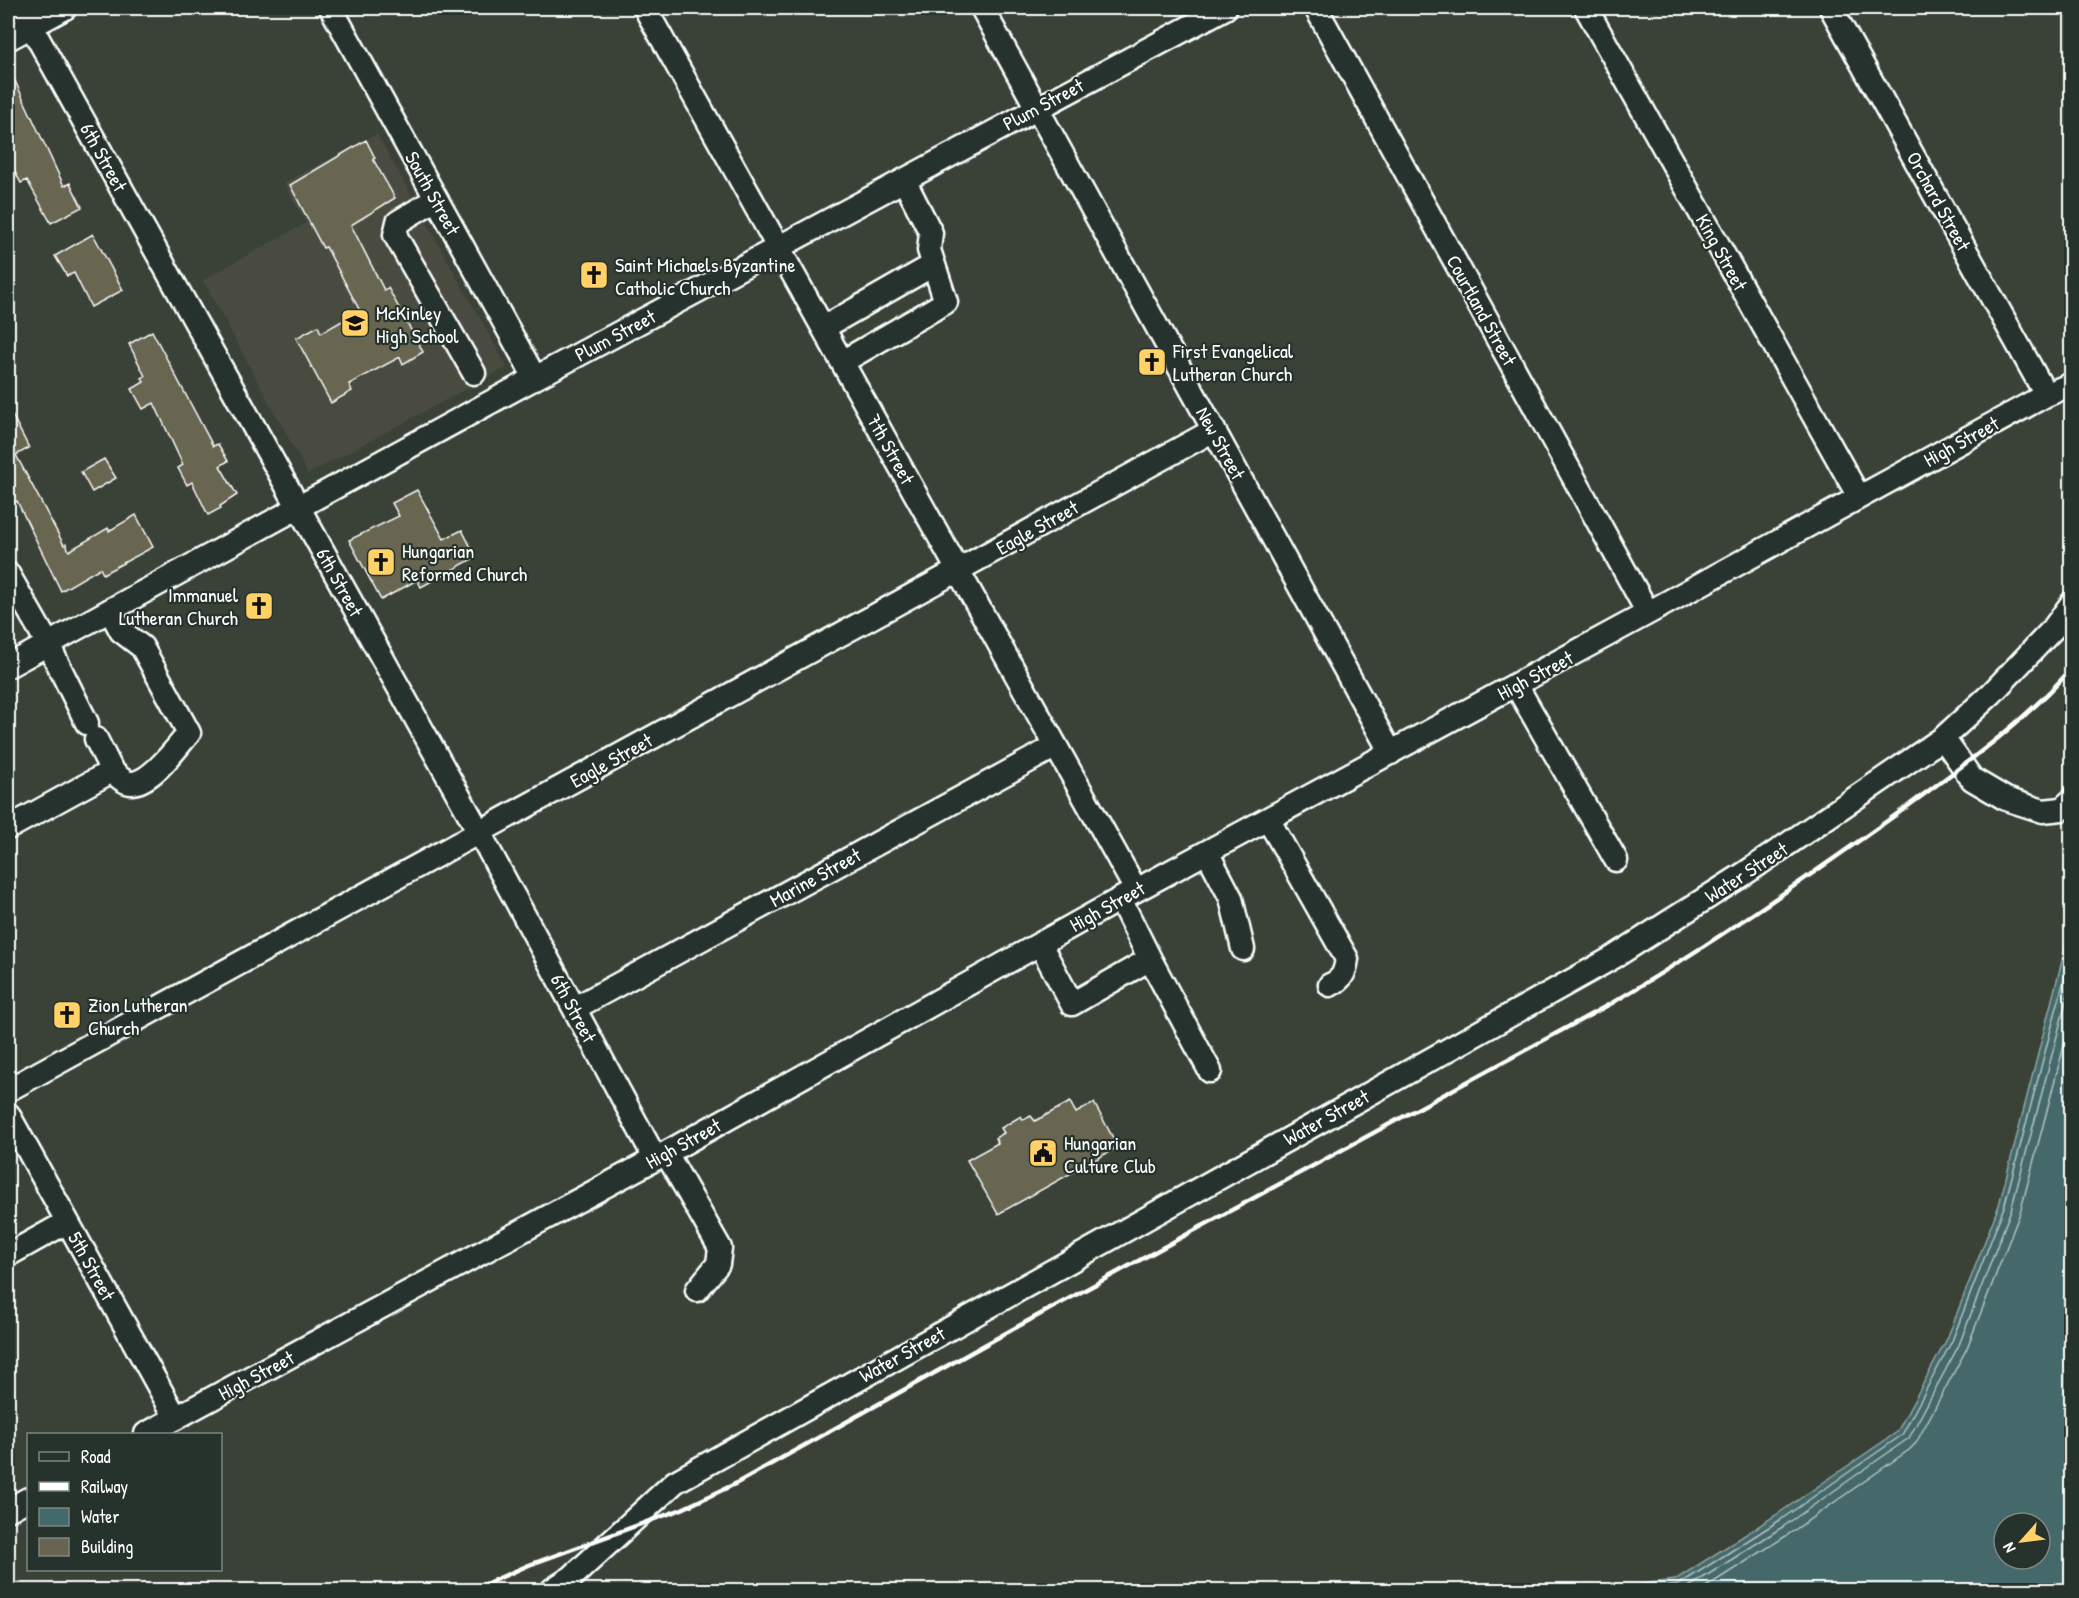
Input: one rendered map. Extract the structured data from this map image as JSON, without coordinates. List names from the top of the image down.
{
  "streets": {
    "street": [
      "Plum Street",
      "6th Street",
      "South Street",
      "Orchard Street",
      "King Street",
      "Courtland Street",
      "High Street",
      "New Street",
      "7th Street",
      "Eagle Street",
      "Water Street",
      "Marine Street",
      "5th Street"
    ]
  },
  "crossings": [
    ["Plum Street", "6th Street"],
    ["Plum Street", "South Street"],
    ["Plum Street", "New Street"],
    ["Plum Street", "7th Street"],
    ["6th Street", "High Street"],
    ["6th Street", "Eagle Street"],
    ["6th Street", "Marine Street"],
    ["Orchard Street", "High Street"],
    ["King Street", "High Street"],
    ["Courtland Street", "High Street"],
    ["High Street", "New Street"],
    ["High Street", "7th Street"],
    ["High Street", "5th Street"],
    ["New Street", "Eagle Street"],
    ["7th Street", "Eagle Street"],
    ["7th Street", "Marine Street"]
  ],
  "places": {
    "church": [
      "Saint Michaels Byzantine Catholic Church",
      "First Evangelical Lutheran Church",
      "Hungarian Reformed Church",
      "Immanuel Lutheran Church",
      "Zion Lutheran Church"
    ],
    "school or university": ["McKinley High School"],
    "public building": ["Hungarian Culture Club"]
  },
  "legend": [
    "Road",
    "Railway",
    "Water",
    "Building"
  ],
  "north": "bottom left"
}
